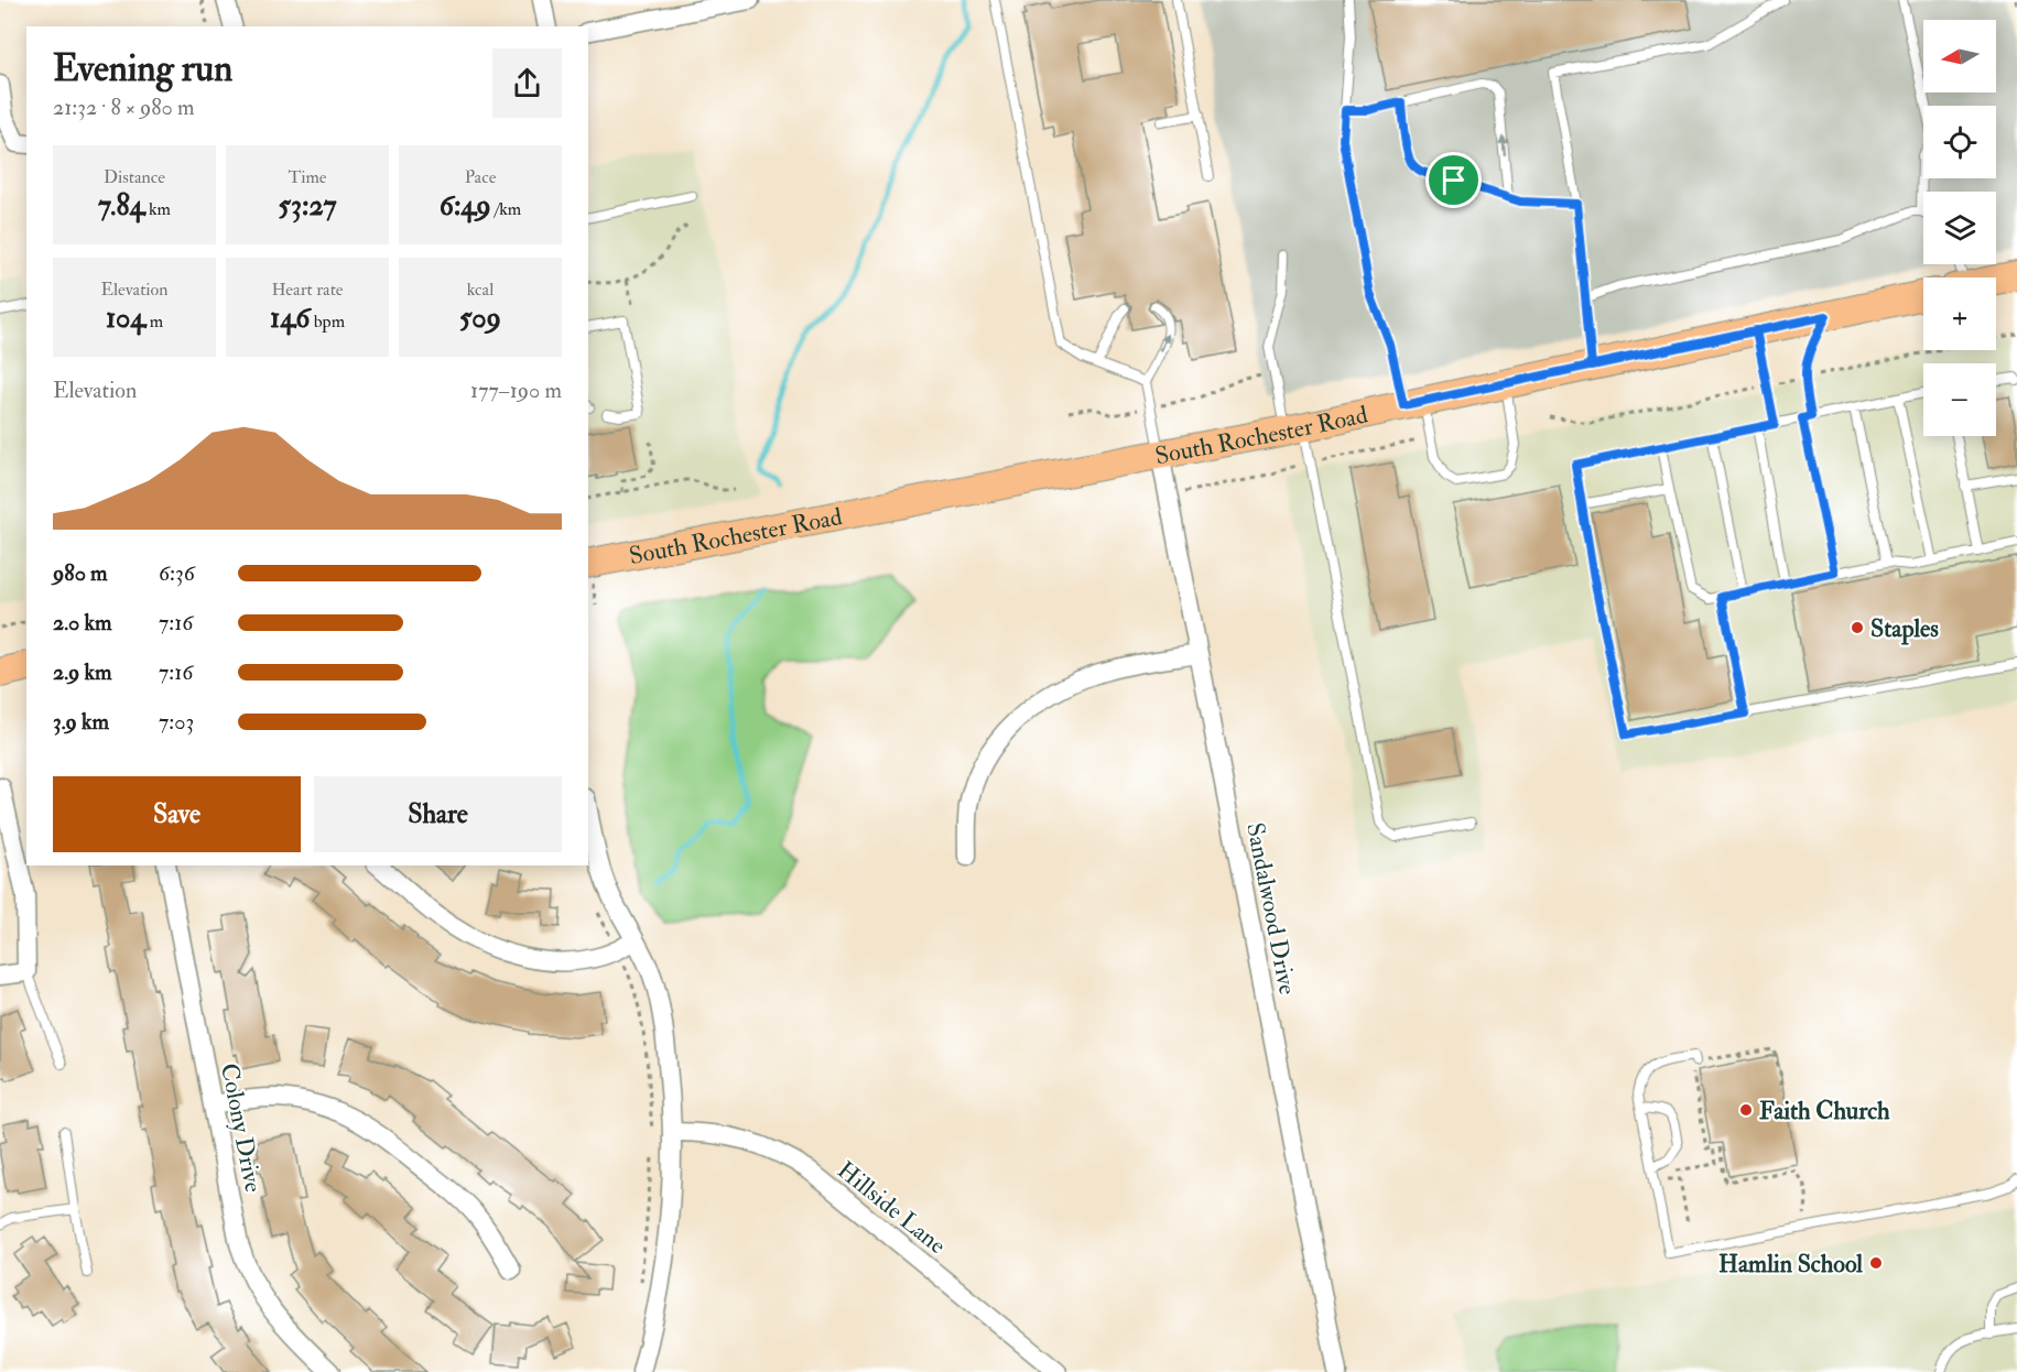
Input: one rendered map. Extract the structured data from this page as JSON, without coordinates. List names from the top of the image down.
{
  "streets": {
    "main road": ["South Rochester Road"],
    "street": ["Sandalwood Drive", "Colony Drive", "Hillside Lane"]
  },
  "crossings": [
    ["South Rochester Road", "Sandalwood Drive"]
  ],
  "places": ["Staples", "Faith Church", "Hamlin School"],
  "north": "left",
  "page": {
    "map_buttons": ["+", "−"],
    "heading": ["Evening run", "21:32 · 8 × 980 m"],
    "stats": [
      ["Distance", "7.84 km"],
      ["Time", "53:27"],
      ["Pace", "6:49 /km"],
      ["Elevation", "104 m"],
      ["Heart rate", "146 bpm"],
      ["kcal", "509"]
    ],
    "chart": ["Elevation", "177–190 m"],
    "list": [
      {
        "name": "980 m",
        "note": "6:36"
      },
      {
        "name": "2.0 km",
        "note": "7:16"
      },
      {
        "name": "2.9 km",
        "note": "7:16"
      },
      {
        "name": "3.9 km",
        "note": "7:03"
      }
    ],
    "buttons": ["Save", "Share"]
  }
}
